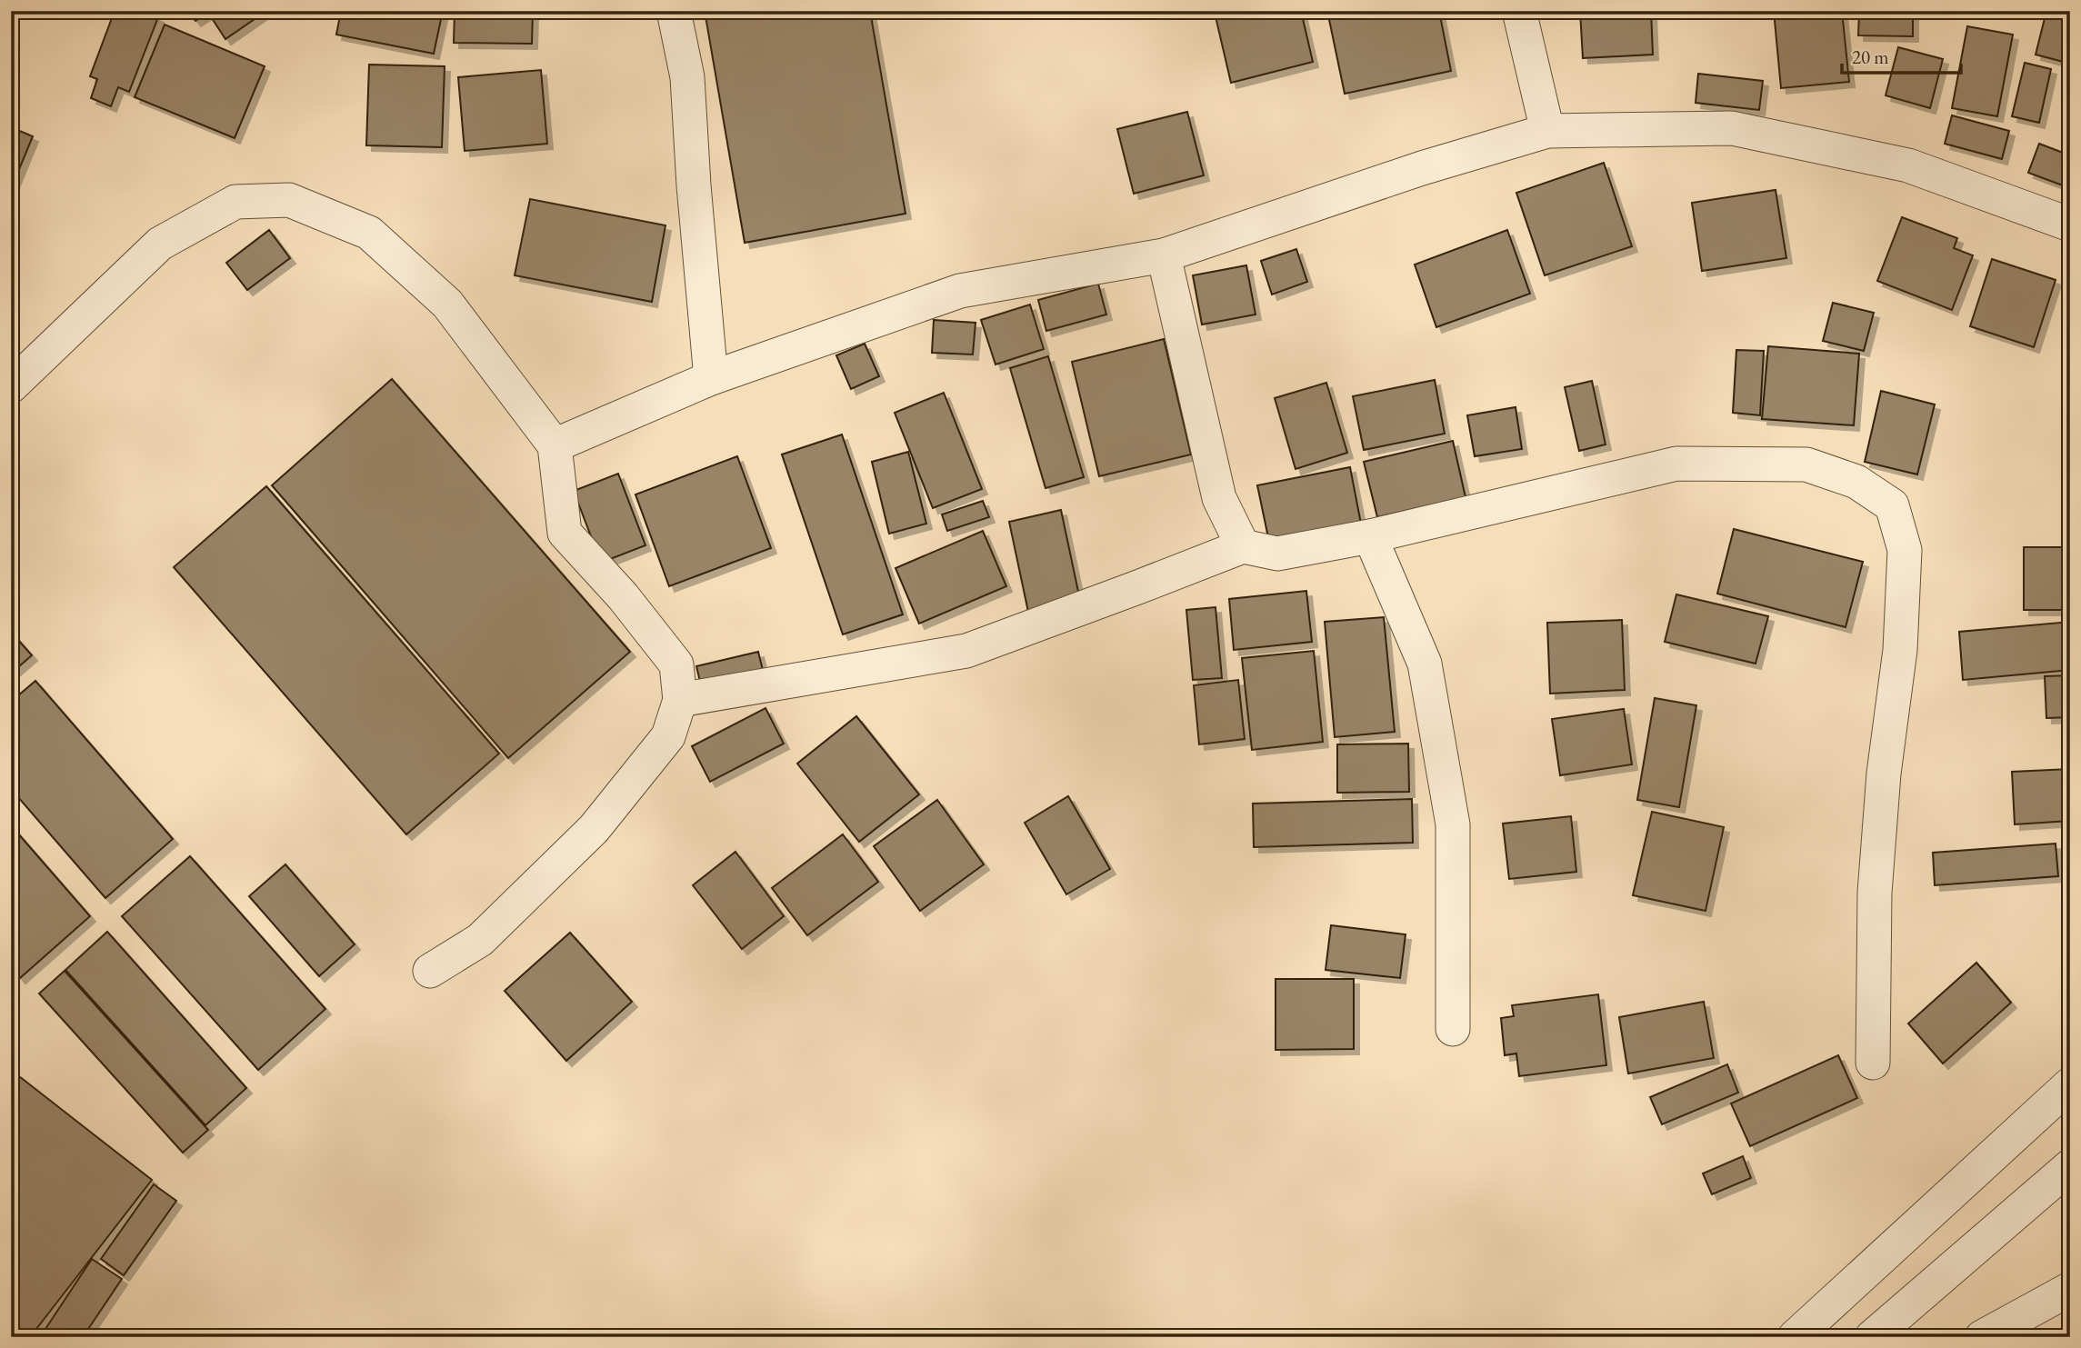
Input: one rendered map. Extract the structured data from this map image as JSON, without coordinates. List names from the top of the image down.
{
  "scale_bar": "20 m"
}
